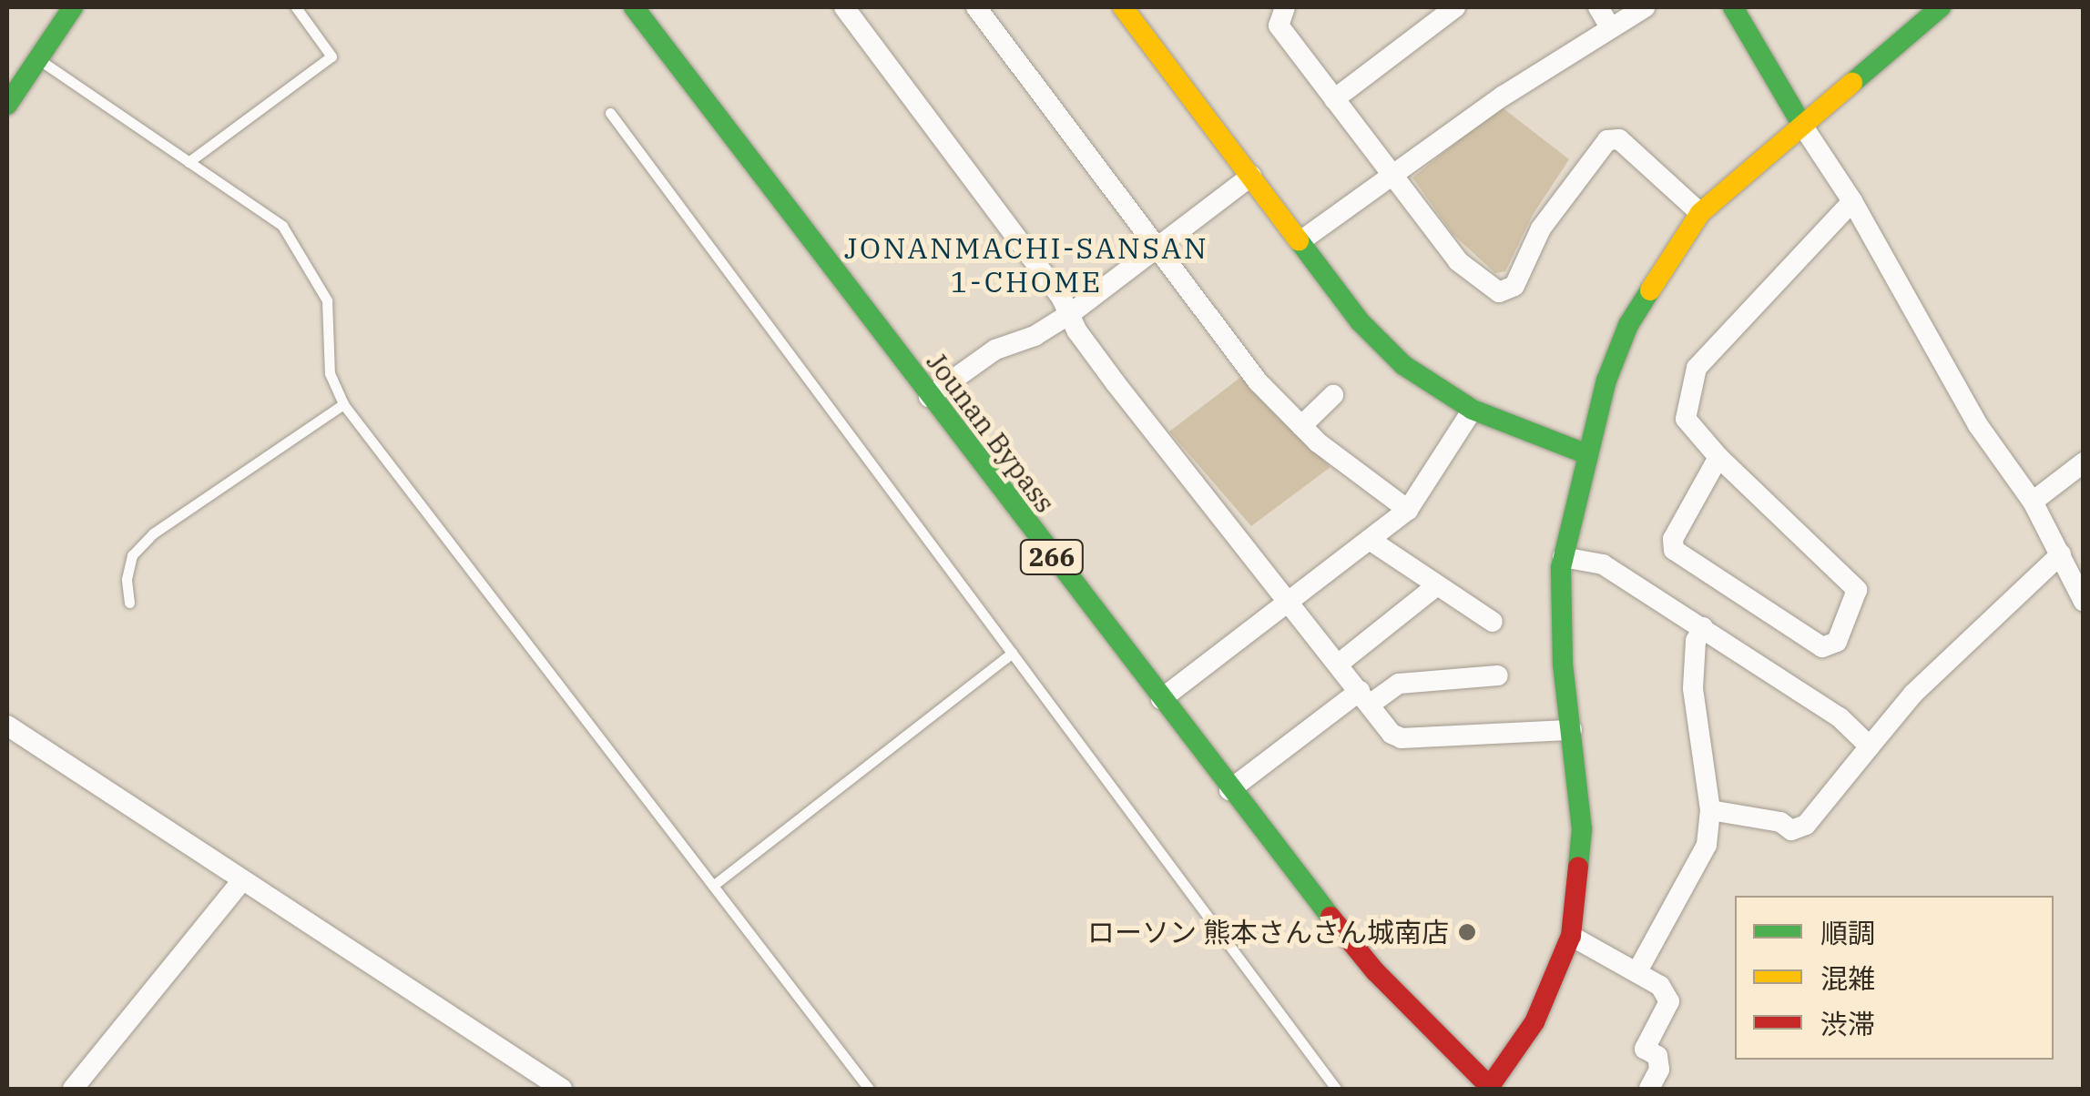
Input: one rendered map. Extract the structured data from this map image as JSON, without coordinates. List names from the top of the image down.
{
  "streets": {
    "main road": ["Jounan Bypass", "266"]
  },
  "districts": ["JONANMACHI-SANSAN 1-CHOME"],
  "places": ["ローソン 熊本さんさん城南店"],
  "legend": ["順調", "混雑", "渋滞"]
}
